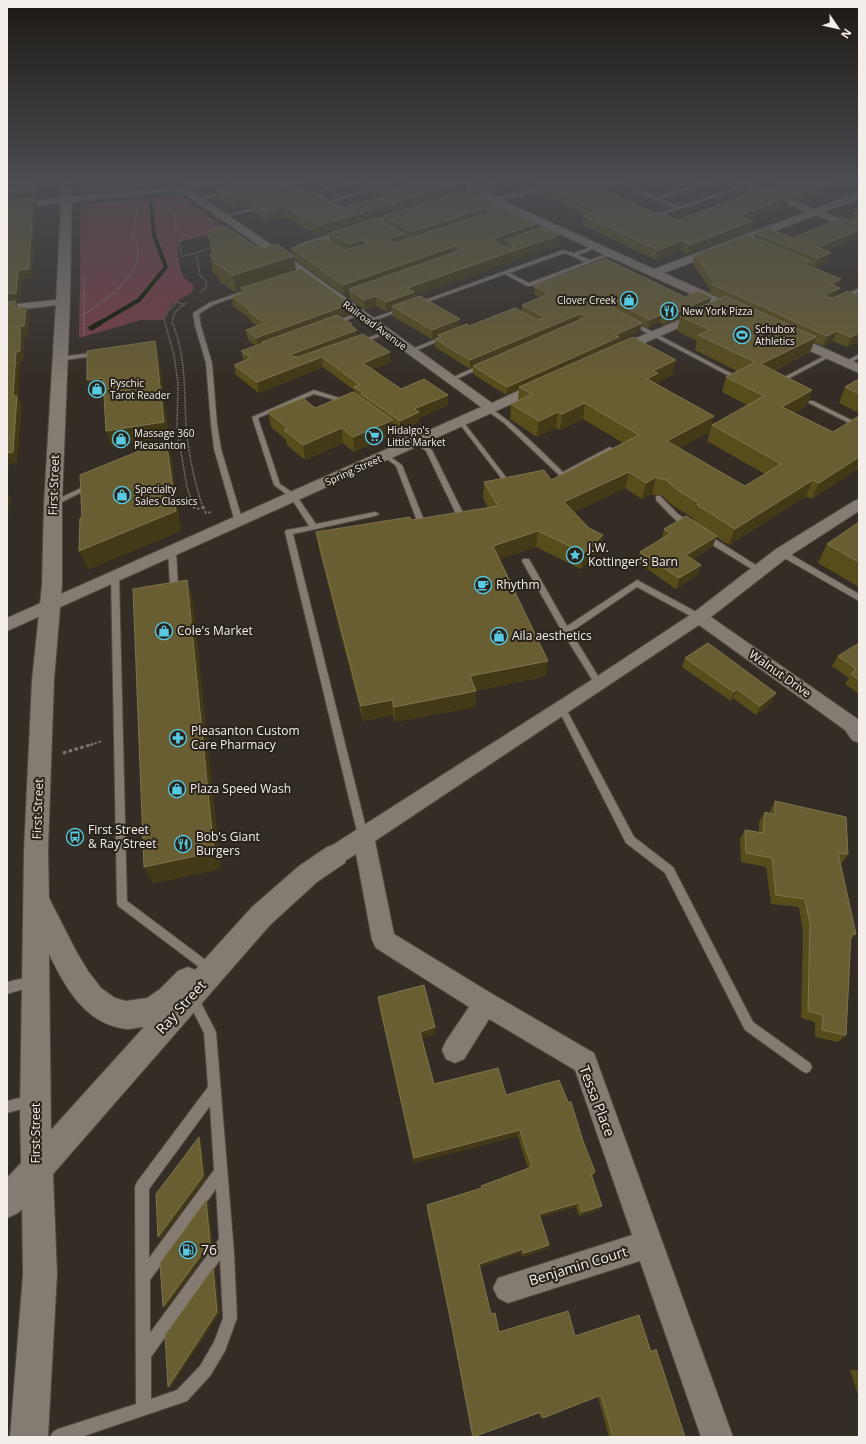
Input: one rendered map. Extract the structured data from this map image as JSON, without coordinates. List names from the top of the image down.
{
  "streets": {
    "street": [
      "Railroad Avenue",
      "Spring Street",
      "First Street",
      "Walnut Drive",
      "Ray Street",
      "Tessa Place",
      "Benjamin Court"
    ]
  },
  "crossings": [
    ["Railroad Avenue", "Spring Street"],
    ["Spring Street", "First Street"],
    ["First Street", "Ray Street"],
    ["Tessa Place", "Benjamin Court"]
  ],
  "places": {
    "shop": [
      "Clover Creek",
      "Pyschic Tarot Reader",
      "Massage 360 Pleasanton",
      "Specialty Sales Classics",
      "Cole's Market",
      "Aila aesthetics",
      "Plaza Speed Wash"
    ],
    "restaurant": ["New York Pizza", "Bob's Giant Burgers"],
    "sports": ["Schubox Athletics"],
    "supermarket": ["Hidalgo's Little Market"],
    "place": ["J.W. Kottinger's Barn"],
    "cafe": ["Rhythm"],
    "pharmacy": ["Pleasanton Custom Care Pharmacy"],
    "bus stop": ["First Street & Ray Street"],
    "fuel station": ["76"]
  },
  "north": "bottom right"
}
